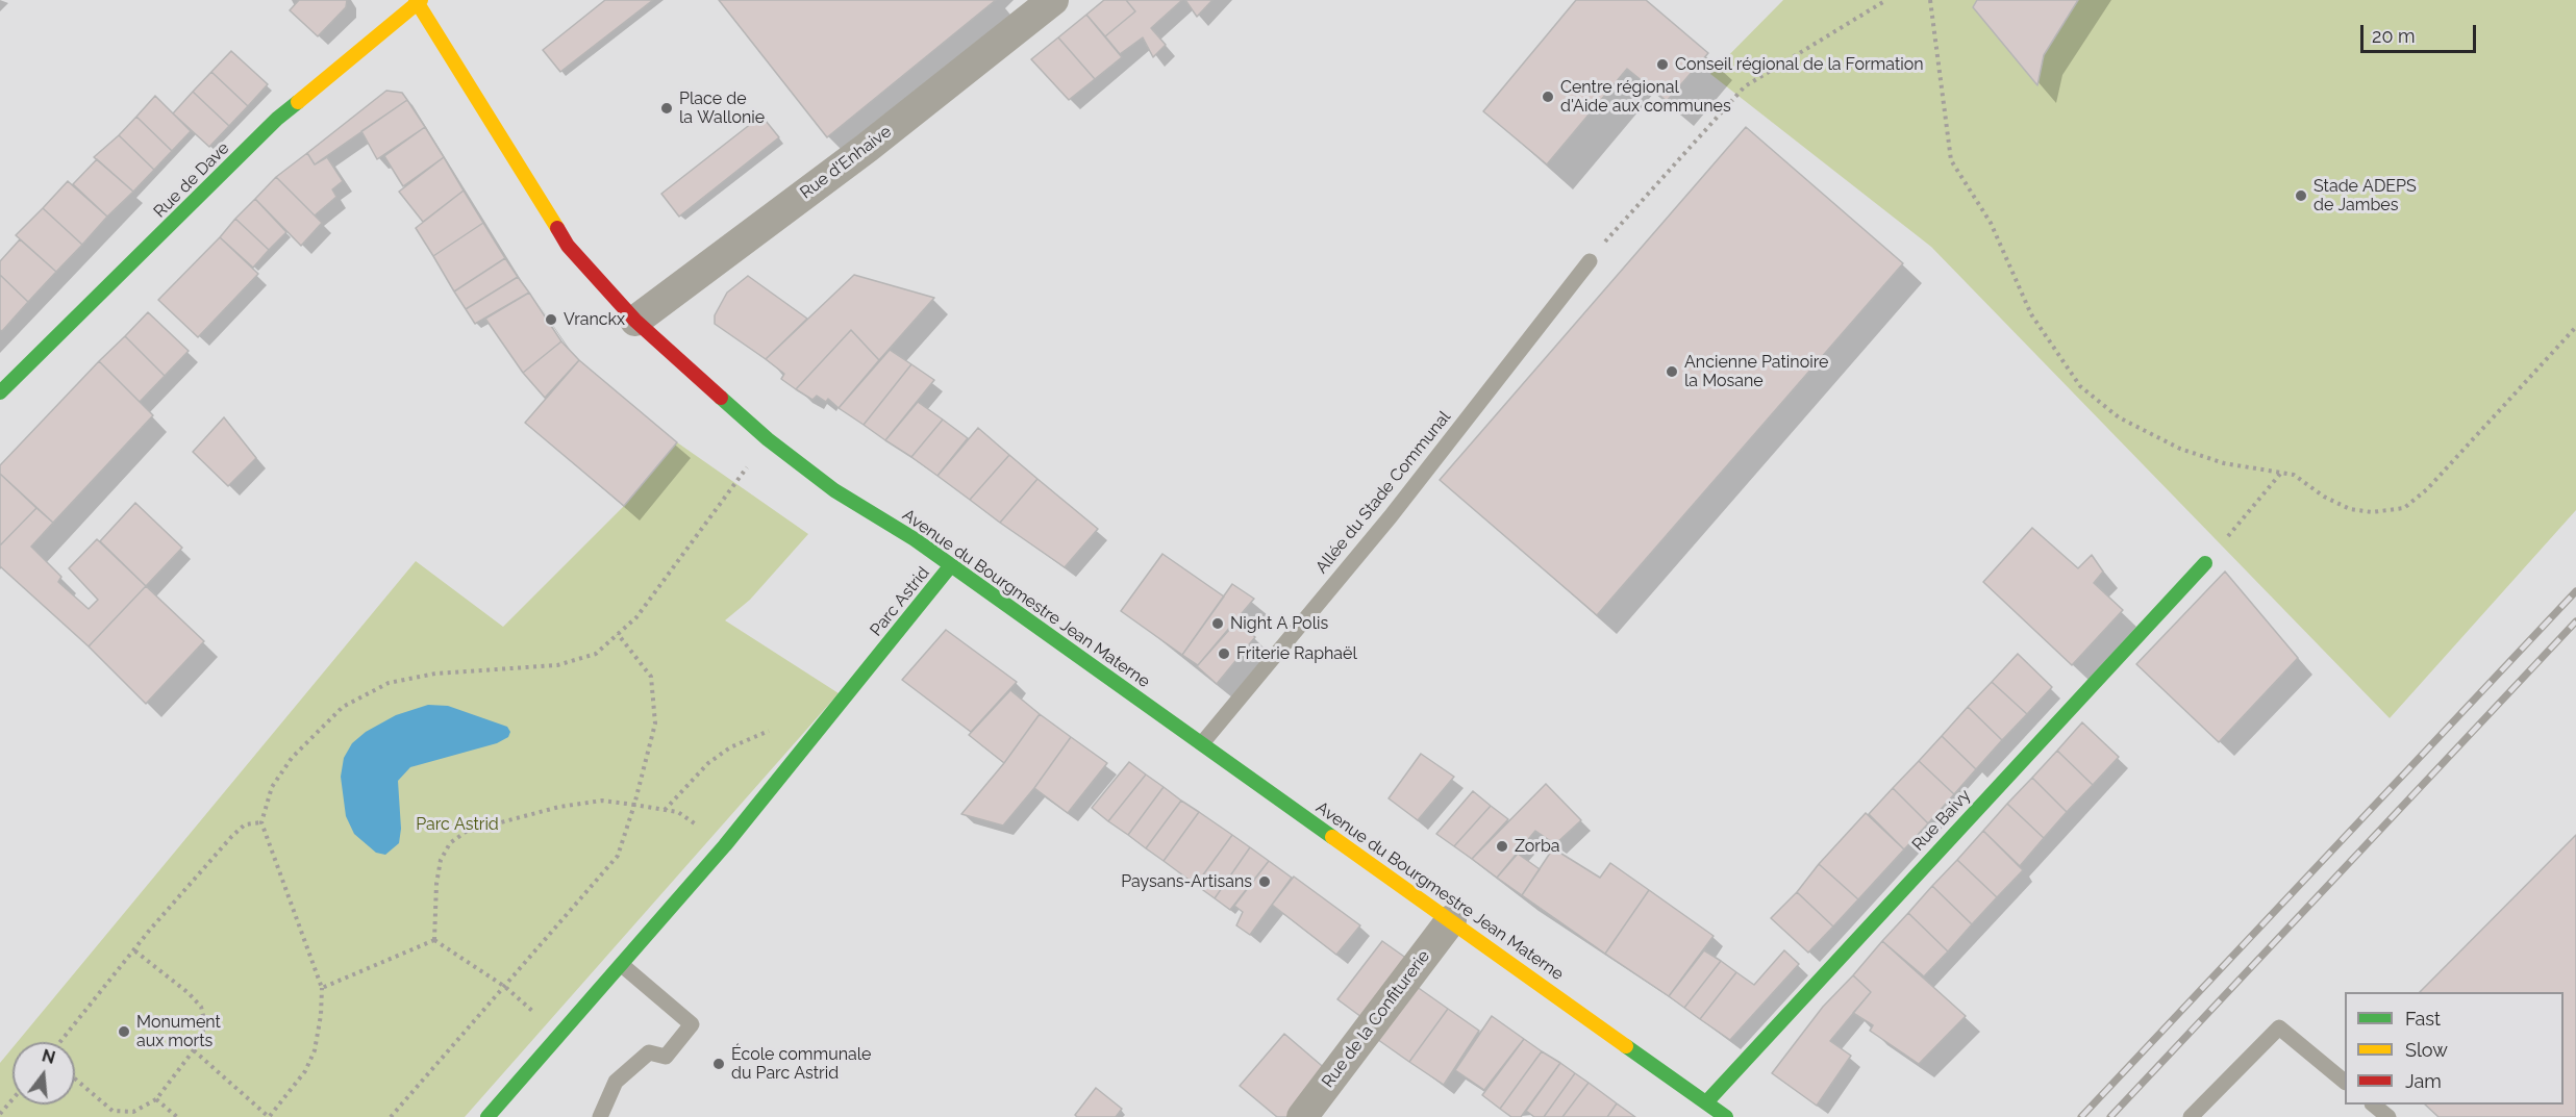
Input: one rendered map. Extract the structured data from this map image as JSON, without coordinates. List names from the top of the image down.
{
  "streets": {
    "main road": [
      "Rue de Dave",
      "Avenue du Bourgmestre Jean Materne",
      "Parc Astrid",
      "Rue Baivy"
    ],
    "street": ["Rue d'Enhaive", "Rue de la Confiturerie"],
    "lane": ["Allée du Stade Communal"]
  },
  "crossings": [
    ["Rue d'Enhaive", "Avenue du Bourgmestre Jean Materne"],
    ["Rue de Dave", "Avenue du Bourgmestre Jean Materne"],
    ["Allée du Stade Communal", "Avenue du Bourgmestre Jean Materne"],
    ["Avenue du Bourgmestre Jean Materne", "Parc Astrid"],
    ["Avenue du Bourgmestre Jean Materne", "Rue Baivy"],
    ["Avenue du Bourgmestre Jean Materne", "Rue de la Confiturerie"]
  ],
  "parks": ["Parc Astrid"],
  "places": [
    "Conseil régional de la Formation",
    "Centre régional d'Aide aux communes",
    "Place de la Wallonie",
    "Stade ADEPS de Jambes",
    "Vranckx",
    "Ancienne Patinoire la Mosane",
    "Night A Polis",
    "Friterie Raphaël",
    "Zorba",
    "Paysans-Artisans",
    "Monument aux morts",
    "École communale du Parc Astrid"
  ],
  "legend": ["Fast", "Slow", "Jam"],
  "scale_bar": "20 m",
  "north": "top"
}
